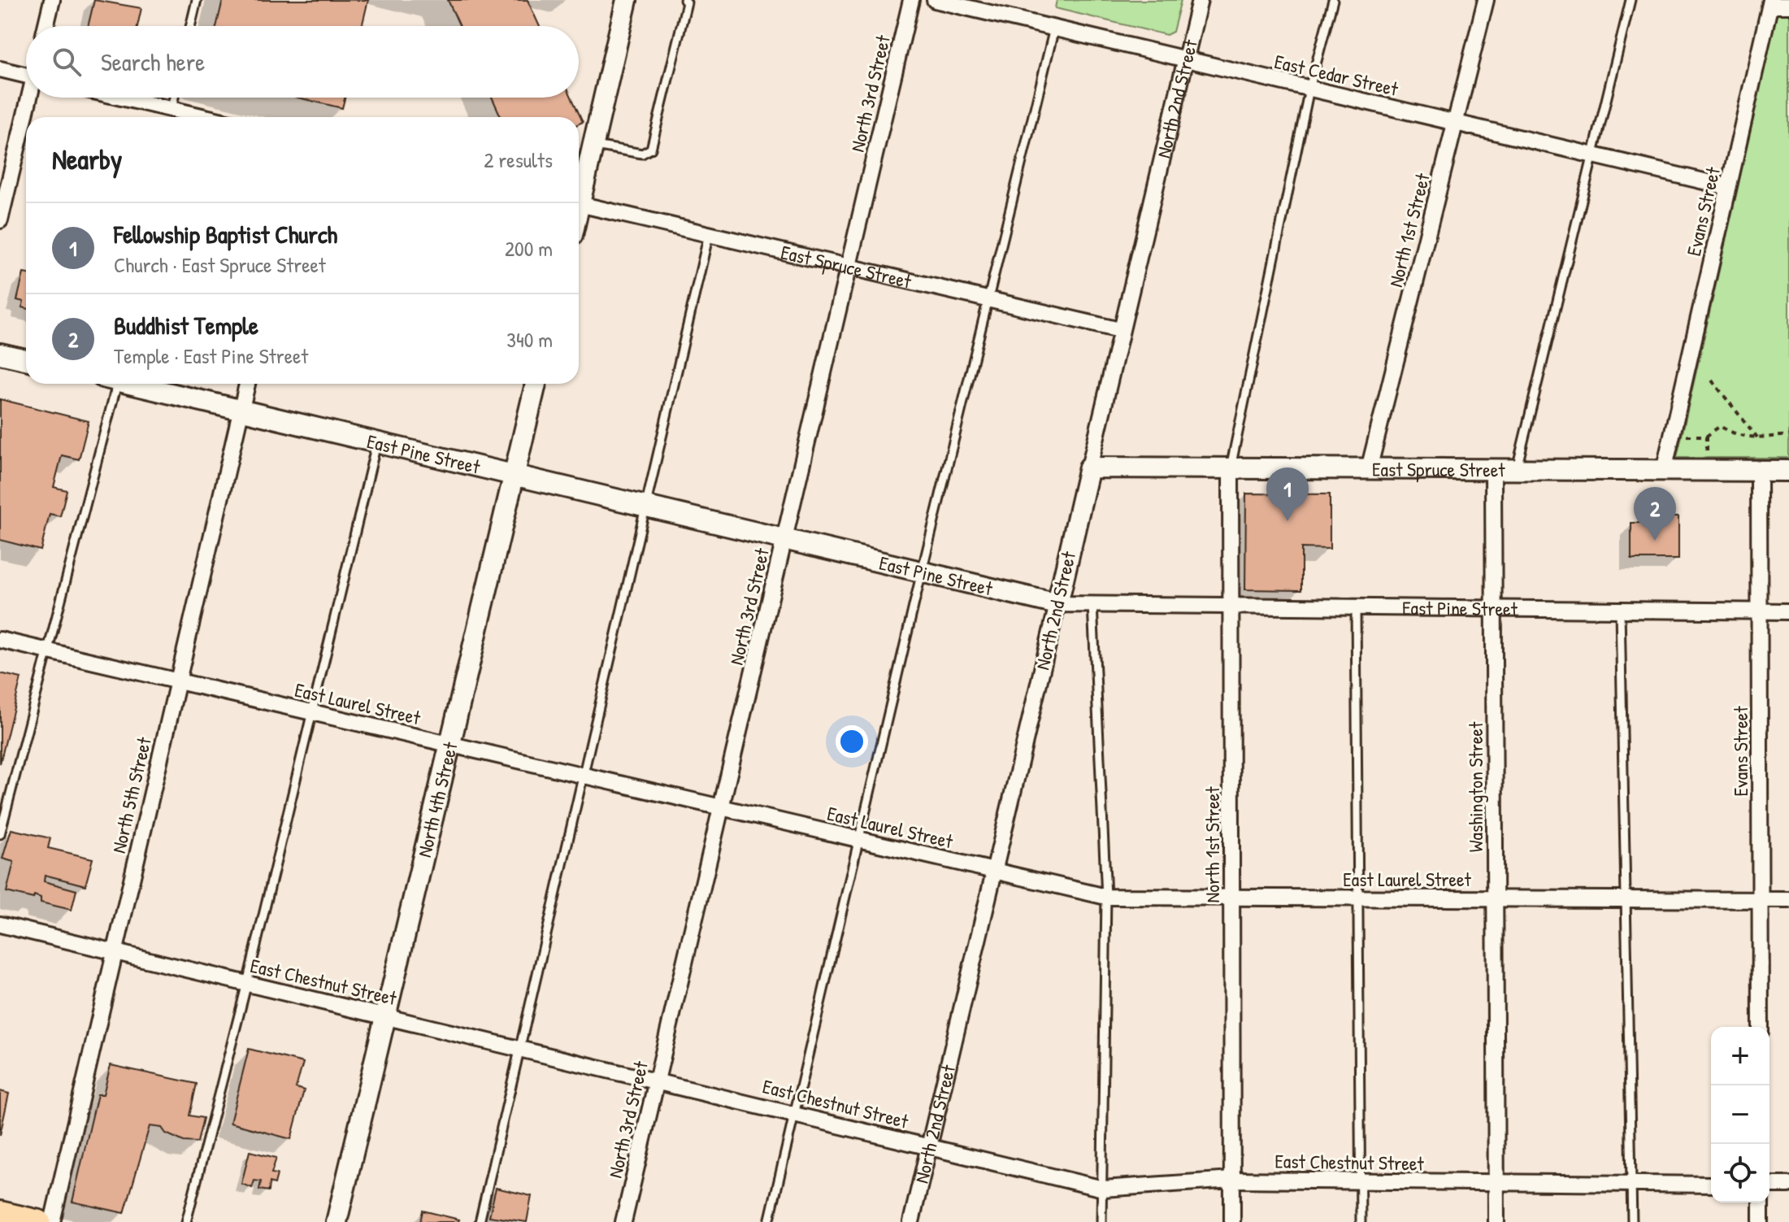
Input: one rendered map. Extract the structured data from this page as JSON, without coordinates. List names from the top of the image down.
{
  "streets": {
    "street": [
      "East Cedar Street",
      "North 3rd Street",
      "North 2nd Street",
      "Evans Street",
      "North 1st Street",
      "East Spruce Street",
      "East Pine Street",
      "East Laurel Street",
      "Washington Street",
      "North 5th Street",
      "North 4th Street",
      "East Chestnut Street"
    ]
  },
  "crossings": [
    ["East Cedar Street", "North 2nd Street"],
    ["East Cedar Street", "Evans Street"],
    ["East Cedar Street", "North 1st Street"],
    ["North 3rd Street", "East Spruce Street"],
    ["North 3rd Street", "East Pine Street"],
    ["North 3rd Street", "East Laurel Street"],
    ["North 3rd Street", "East Chestnut Street"],
    ["North 2nd Street", "East Spruce Street"],
    ["North 2nd Street", "East Pine Street"],
    ["North 2nd Street", "East Laurel Street"],
    ["North 2nd Street", "East Chestnut Street"],
    ["Evans Street", "East Spruce Street"],
    ["Evans Street", "East Pine Street"],
    ["Evans Street", "East Laurel Street"],
    ["North 1st Street", "East Spruce Street"],
    ["North 1st Street", "East Pine Street"],
    ["North 1st Street", "East Laurel Street"],
    ["North 1st Street", "East Chestnut Street"],
    ["East Spruce Street", "Washington Street"],
    ["East Pine Street", "Washington Street"],
    ["East Pine Street", "North 5th Street"],
    ["East Pine Street", "North 4th Street"],
    ["East Laurel Street", "Washington Street"],
    ["East Laurel Street", "North 5th Street"],
    ["East Laurel Street", "North 4th Street"],
    ["Washington Street", "East Chestnut Street"],
    ["North 5th Street", "East Chestnut Street"],
    ["North 4th Street", "East Chestnut Street"]
  ],
  "page": {
    "search": "Search here",
    "heading": ["Nearby", "2 results"],
    "list": [
      {
        "mark": "1",
        "name": "Fellowship Baptist Church",
        "note": "Church · East Spruce Street",
        "value": "200 m"
      },
      {
        "mark": "2",
        "name": "Buddhist Temple",
        "note": "Temple · East Pine Street",
        "value": "340 m"
      }
    ],
    "pins": ["1", "2"],
    "map_buttons": ["+", "−"]
  }
}
